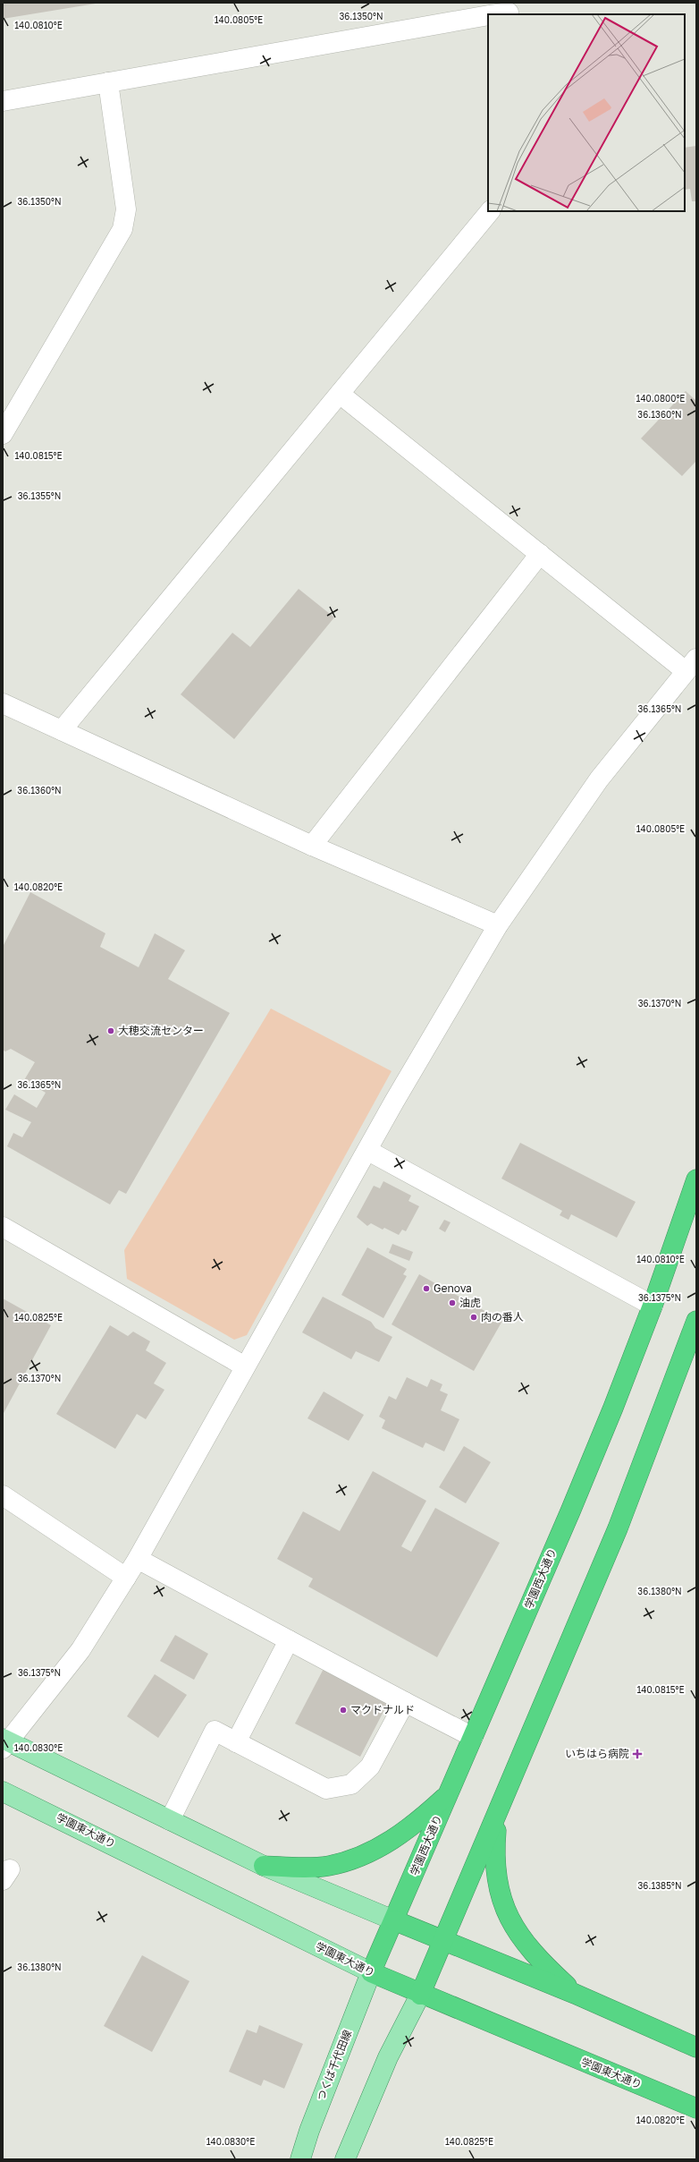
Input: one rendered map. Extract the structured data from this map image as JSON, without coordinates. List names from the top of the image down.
{
  "streets": {
    "highway": ["学園西大通り", "学園東大通り"],
    "main road": ["つくば千代田線"]
  },
  "crossings": [
    ["学園西大通り", "学園東大通り"],
    ["学園西大通り", "つくば千代田線"],
    ["学園東大通り", "つくば千代田線"]
  ],
  "places": {
    "other": [
      "大穂交流センター",
      "Genova",
      "油虎",
      "肉の番人",
      "マクドナルド"
    ],
    "health": ["いちはら病院"]
  },
  "coordinates": [
    "36.1350°N",
    "140.0805°E",
    "140.0810°E",
    "140.0800°E",
    "36.1360°N",
    "140.0815°E",
    "36.1355°N",
    "36.1365°N",
    "140.0820°E",
    "36.1370°N",
    "36.1375°N",
    "140.0825°E",
    "36.1380°N",
    "140.0830°E",
    "36.1385°N"
  ]
}
